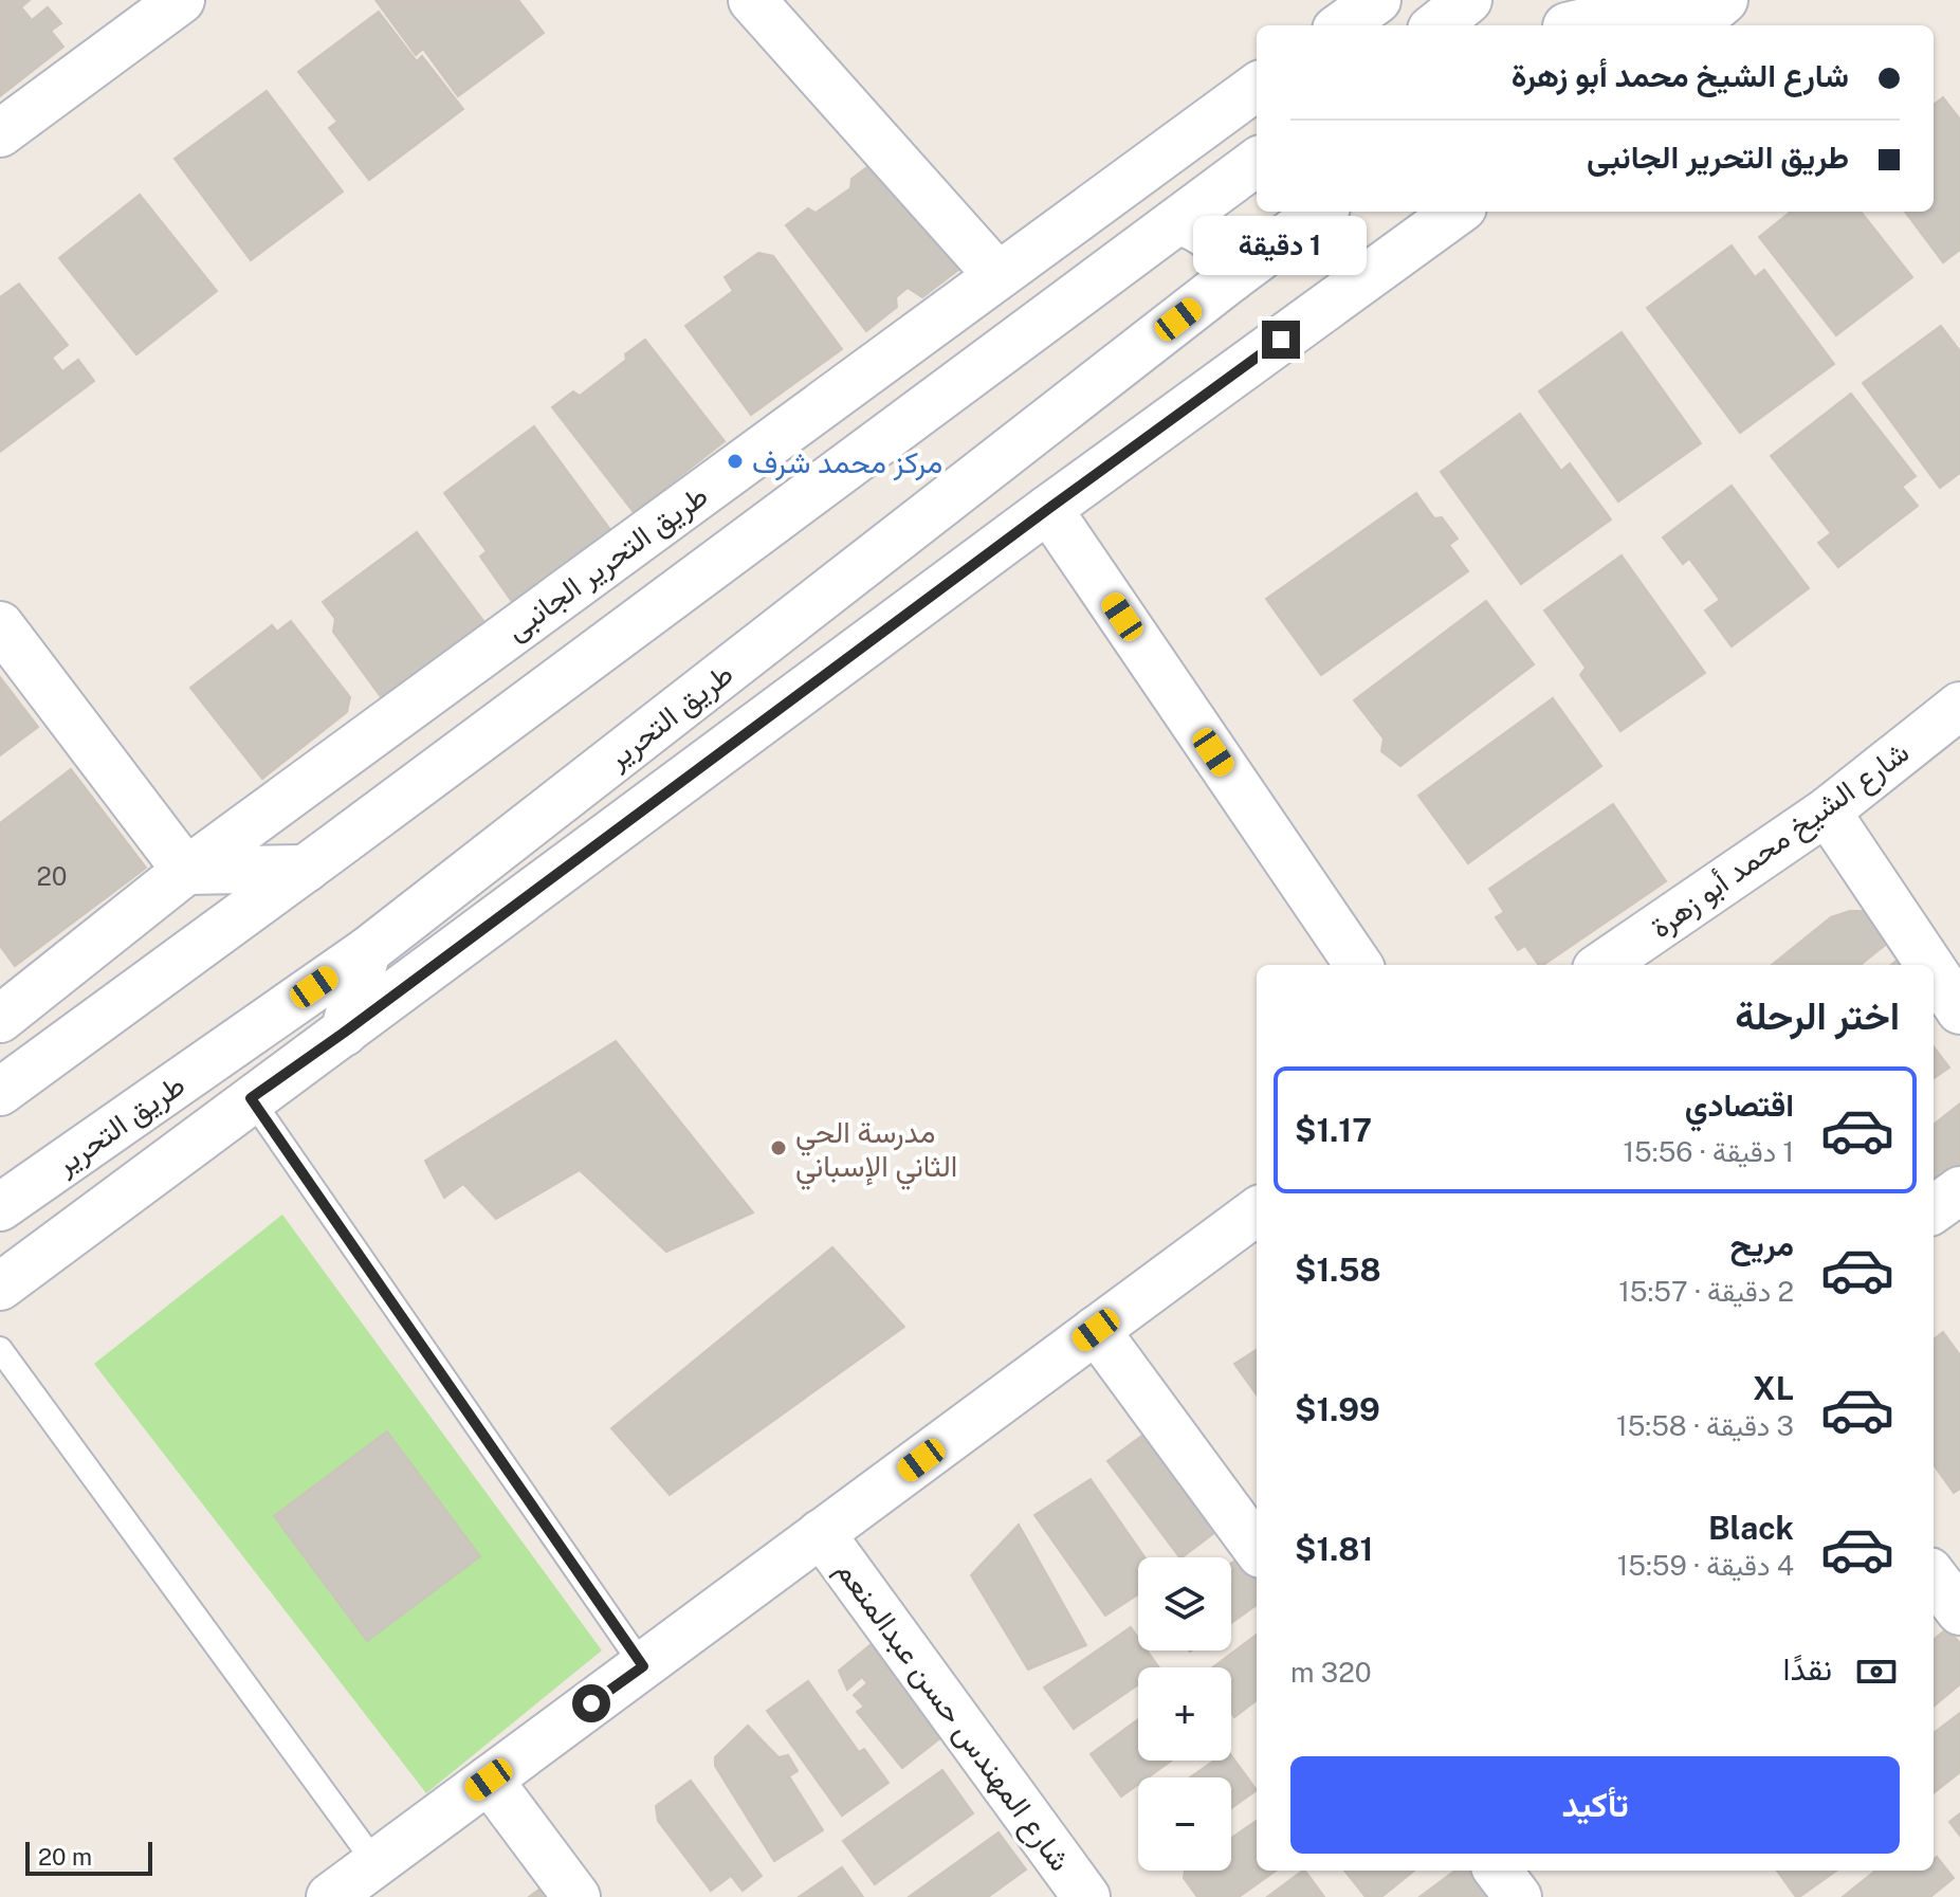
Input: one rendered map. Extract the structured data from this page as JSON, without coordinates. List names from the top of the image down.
{
  "streets": {
    "street": [
      "طريق التحرير الجانبى",
      "طريق التحرير",
      "شارع الشيخ محمد أبو زهرة",
      "شارع المهندس حسن عبدالمنعم"
    ]
  },
  "places": ["مركز محمد شرف", "مدرسة الحي الثاني الإسباني"],
  "house_numbers": ["20"],
  "scale_bar": "20 m",
  "page": {
    "banner": ["شارع الشيخ محمد أبو زهرة", "طريق التحرير الجانبى"],
    "bubble": "1 دقيقة",
    "heading": "اختر الرحلة",
    "list": [
      {
        "name": "اقتصادي",
        "note": "1 دقيقة · 15:56",
        "value": "$1.17"
      },
      {
        "name": "مريح",
        "note": "2 دقيقة · 15:57",
        "value": "$1.58"
      },
      {
        "name": "XL",
        "note": "3 دقيقة · 15:58",
        "value": "$1.99"
      },
      {
        "name": "Black",
        "note": "4 دقيقة · 15:59",
        "value": "$1.81"
      }
    ],
    "map_buttons": ["+", "−"],
    "pay": ["نقدًا", "320 m"],
    "buttons": "تأكيد",
    "scale": "20 m"
  }
}
